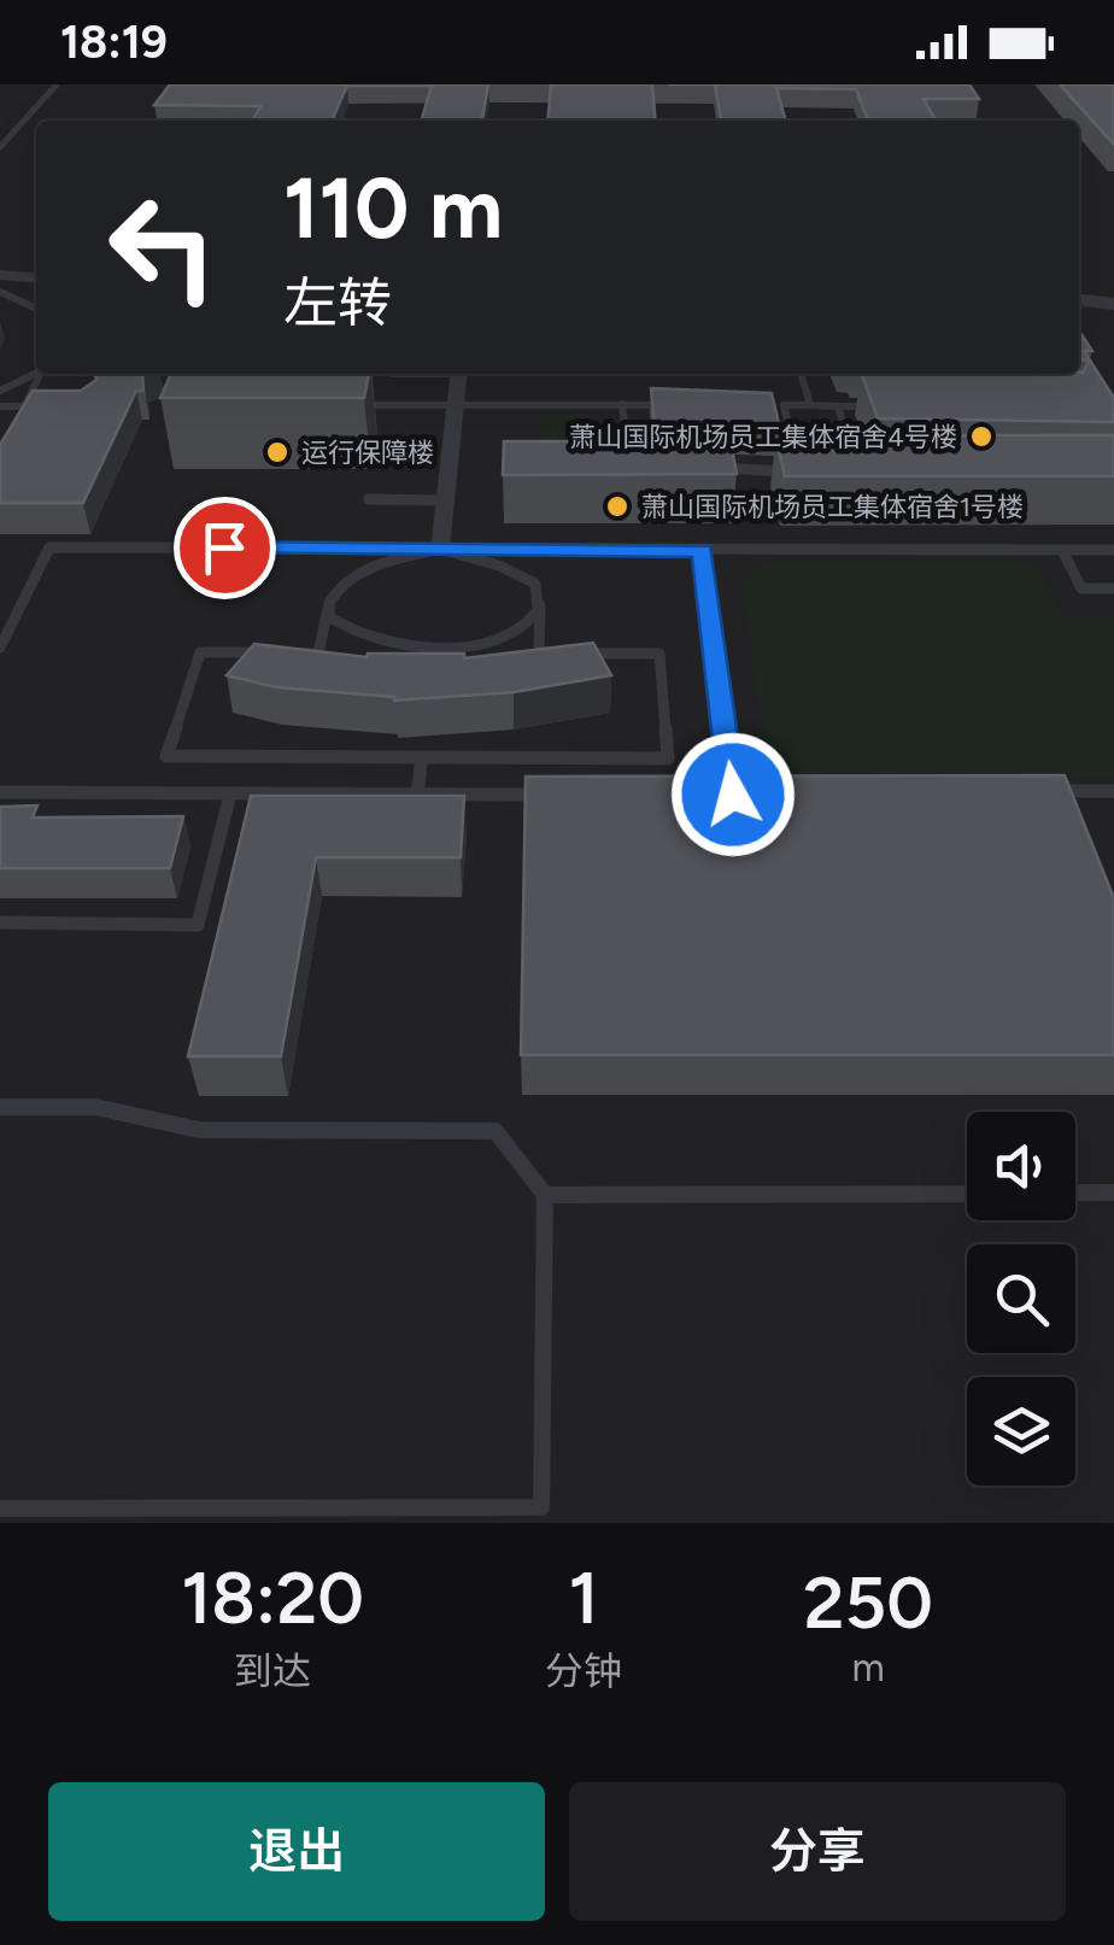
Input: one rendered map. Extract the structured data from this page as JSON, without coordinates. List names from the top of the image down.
{
  "places": ["萧山国际机场员工集体宿舍4号楼", "运行保障楼", "萧山国际机场员工集体宿舍1号楼"],
  "page": {
    "status": "18:19",
    "turn": ["110 m", "左转"],
    "eta": [
      "18:20",
      "到达",
      "1",
      "分钟",
      "250",
      "m"
    ],
    "buttons": ["退出", "分享"]
  }
}
